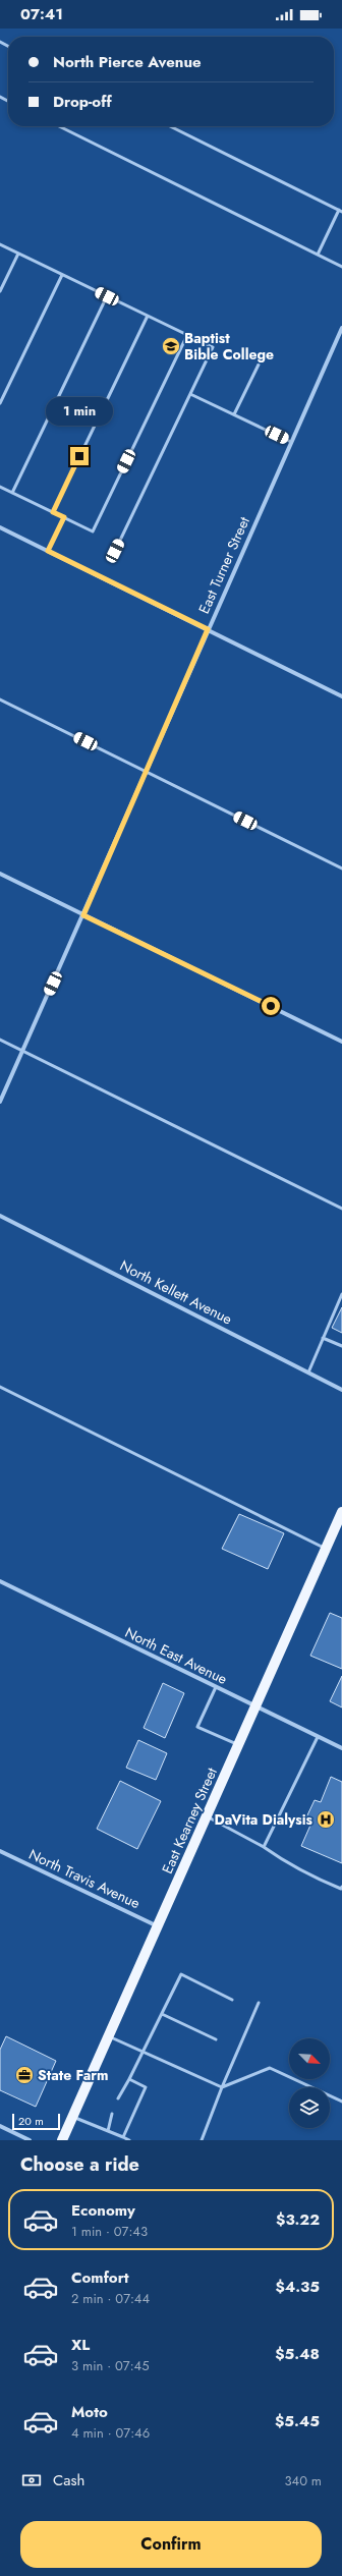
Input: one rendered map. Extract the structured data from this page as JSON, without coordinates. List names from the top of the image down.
{
  "streets": {
    "main road": ["East Kearney Street"],
    "street": [
      "East Turner Street",
      "North Kellett Avenue",
      "North East Avenue",
      "North Travis Avenue"
    ]
  },
  "crossings": [
    ["North East Avenue", "East Kearney Street"],
    ["East Kearney Street", "North Travis Avenue"]
  ],
  "places": {
    "school or university": ["Baptist Bible College"],
    "hospital": ["DaVita Dialysis"],
    "office": ["State Farm"]
  },
  "scale_bar": "20 m",
  "north": "bottom right",
  "page": {
    "status": "07:41",
    "banner": ["North Pierce Avenue", "Drop-off"],
    "bubble": "1 min",
    "scale": "20 m",
    "heading": "Choose a ride",
    "list": [
      {
        "name": "Economy",
        "note": "1 min · 07:43",
        "value": "$3.22"
      },
      {
        "name": "Comfort",
        "note": "2 min · 07:44",
        "value": "$4.35"
      },
      {
        "name": "XL",
        "note": "3 min · 07:45",
        "value": "$5.48"
      },
      {
        "name": "Moto",
        "note": "4 min · 07:46",
        "value": "$5.45"
      }
    ],
    "pay": ["Cash", "340 m"],
    "buttons": "Confirm"
  }
}
